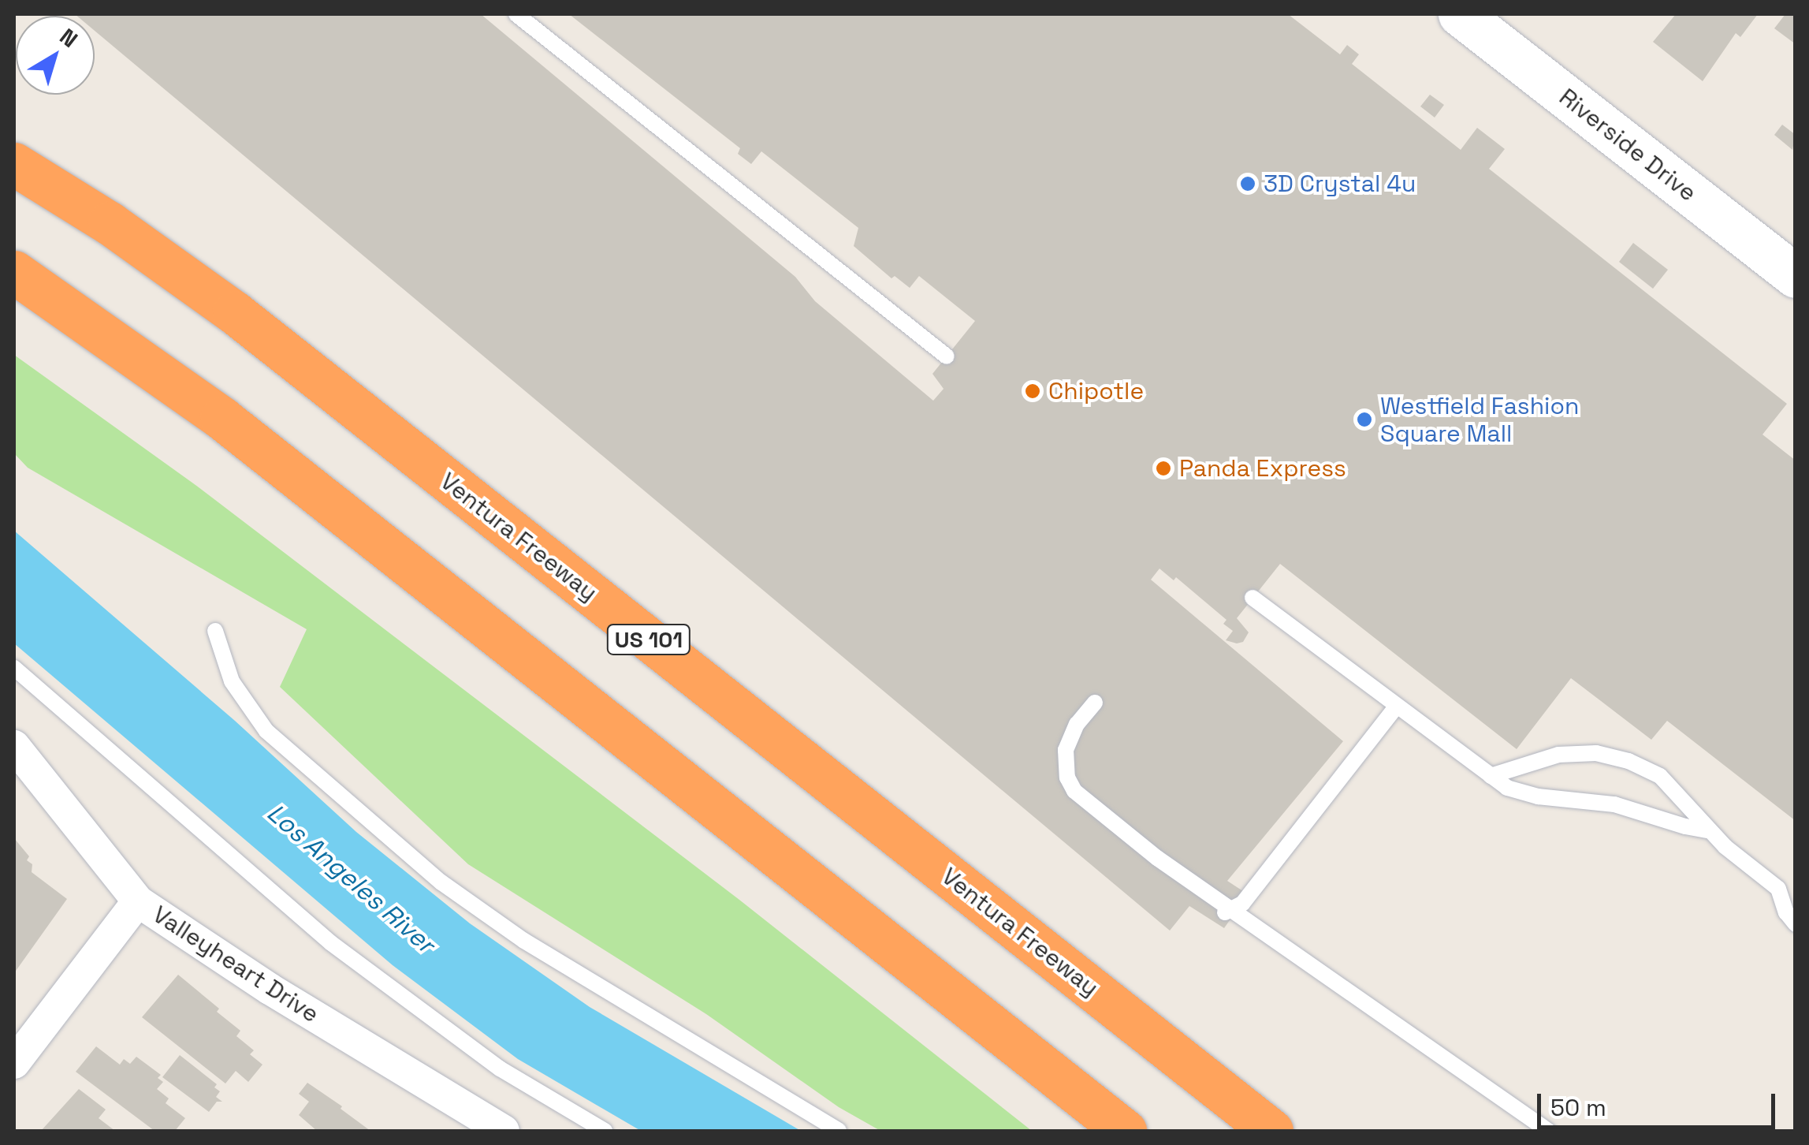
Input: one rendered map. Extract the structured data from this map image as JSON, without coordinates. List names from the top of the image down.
{
  "streets": {
    "highway": ["Ventura Freeway", "US 101"],
    "main road": ["Riverside Drive"],
    "street": ["Valleyheart Drive"]
  },
  "water": ["Los Angeles River"],
  "places": [
    "3D Crystal 4u",
    "Chipotle",
    "Westfield Fashion Square Mall",
    "Panda Express"
  ],
  "scale_bar": "50 m",
  "north": "top right"
}
